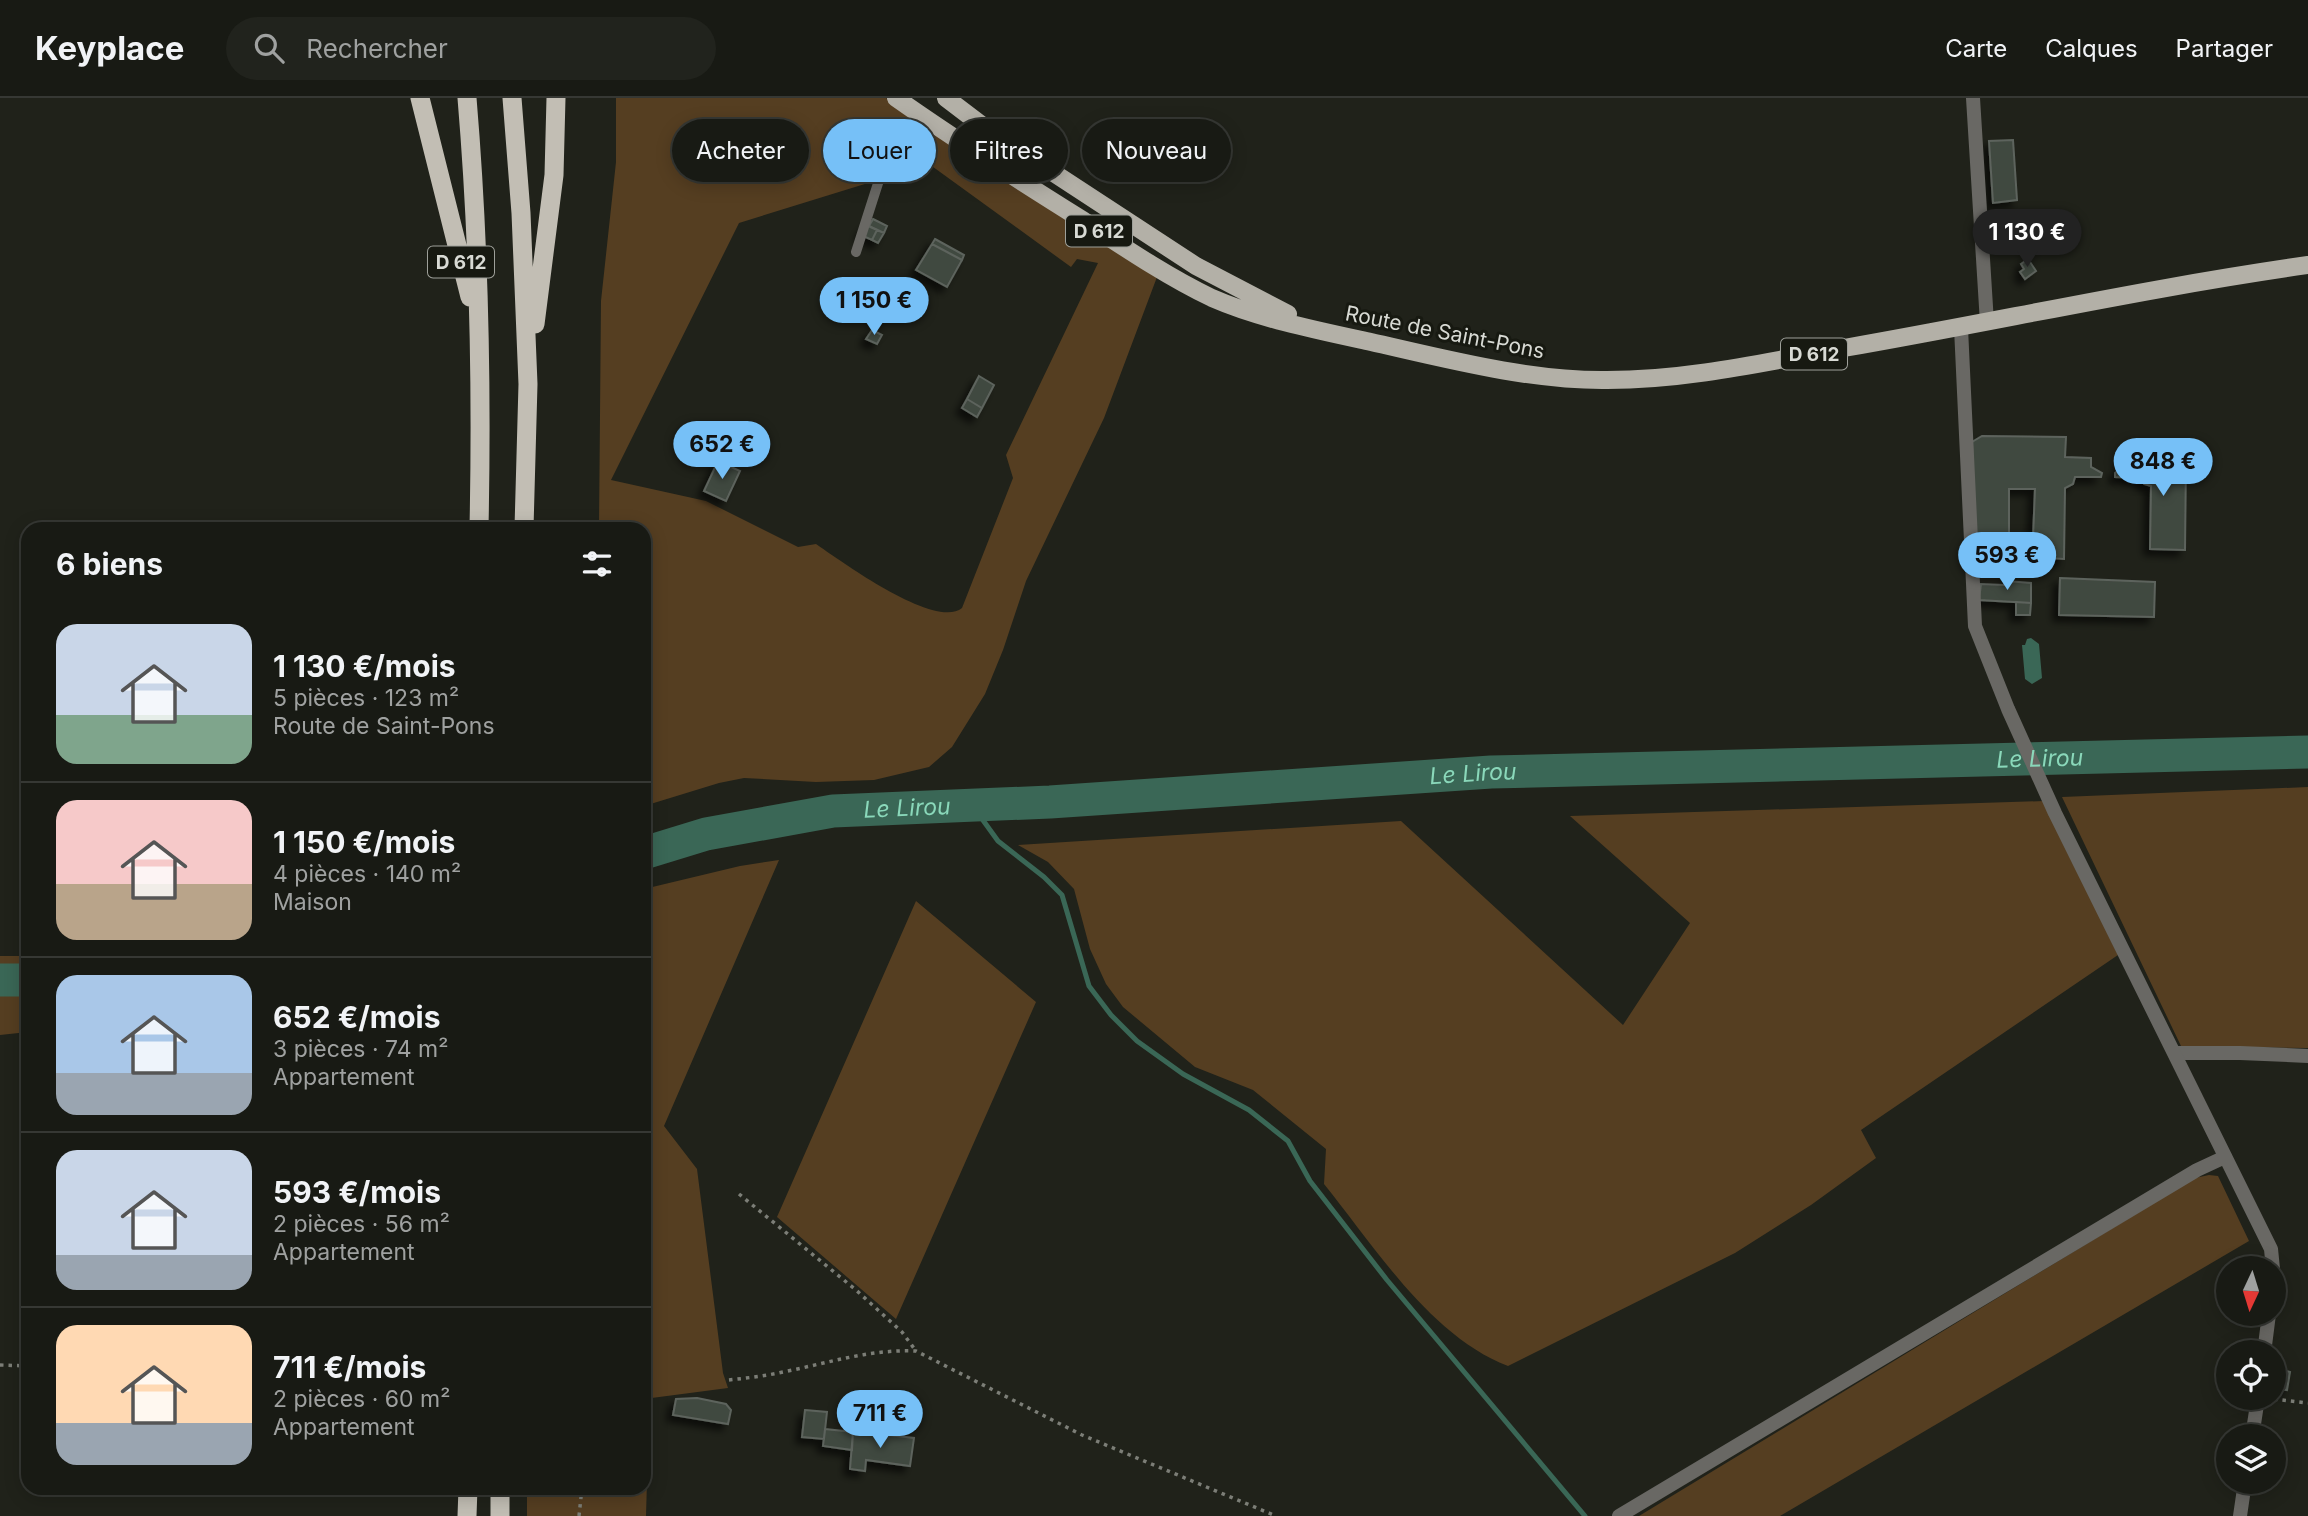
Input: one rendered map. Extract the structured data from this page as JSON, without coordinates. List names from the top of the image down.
{
  "streets": {
    "highway": ["D 612"],
    "main road": ["Route de Saint-Pons"]
  },
  "water": ["Le Lirou"],
  "north": "bottom",
  "page": {
    "header": "Keyplace",
    "search": "Rechercher",
    "nav": ["Carte", "Calques", "Partager"],
    "chip": [
      "Acheter",
      "Louer",
      "Filtres",
      "Nouveau"
    ],
    "price": [
      "1 130 €",
      "1 150 €",
      "652 €",
      "848 €",
      "593 €",
      "711 €"
    ],
    "heading": "6 biens",
    "list": [
      {
        "name": "1 130 €/mois",
        "note": "5 pièces · 123 m² · Route de Saint-Pons"
      },
      {
        "name": "1 150 €/mois",
        "note": "4 pièces · 140 m² · Maison"
      },
      {
        "name": "652 €/mois",
        "note": "3 pièces · 74 m² · Appartement"
      },
      {
        "name": "593 €/mois",
        "note": "2 pièces · 56 m² · Appartement"
      },
      {
        "name": "711 €/mois",
        "note": "2 pièces · 60 m² · Appartement"
      }
    ]
  }
}
